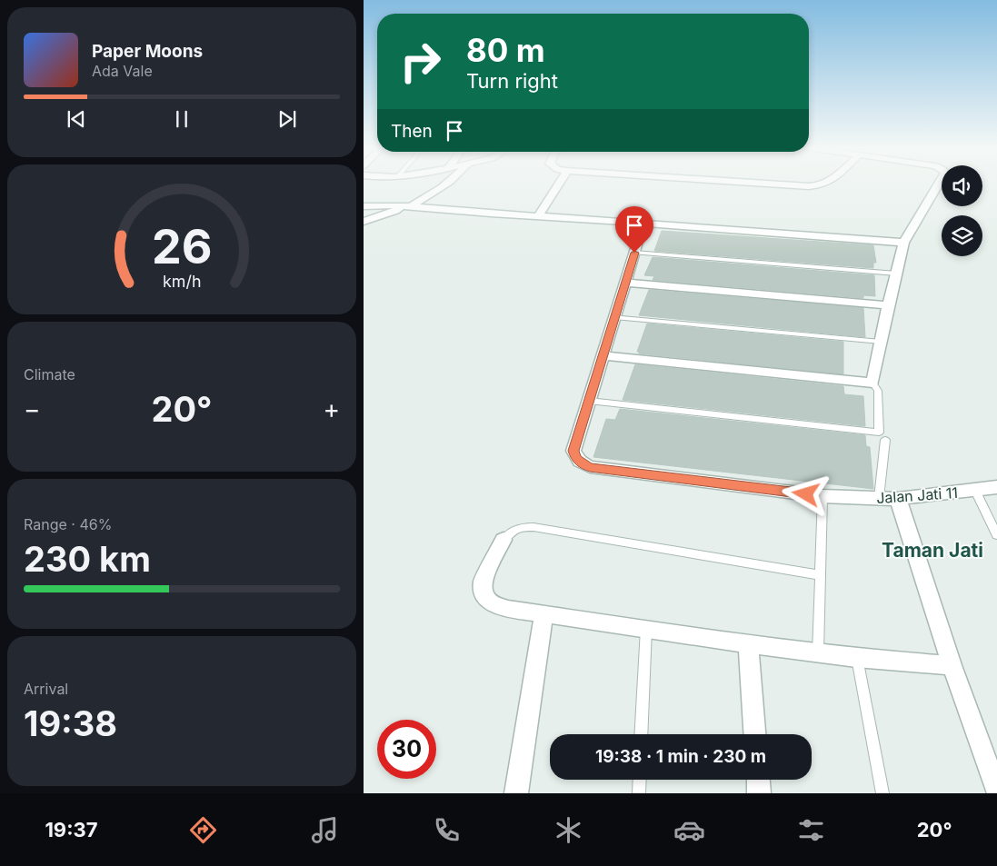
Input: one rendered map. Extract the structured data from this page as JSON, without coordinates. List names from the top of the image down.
{
  "streets": {
    "street": ["Jalan Jati 11"]
  },
  "districts": ["Taman Jati"],
  "page": {
    "turn": ["80 m", "Turn right"],
    "song": ["Paper Moons", "Ada Vale"],
    "then": "Then",
    "tile": [
      "Climate",
      ["Range · 46%", "230 km"],
      ["Arrival", "19:38"]
    ],
    "heat": ["−", "20°", "+"],
    "limit": "30",
    "trip": "19:38 · 1 min · 230 m",
    "tabs": ["19:37", "20°"],
    "gauge": ["26", "km/h"]
  }
}
